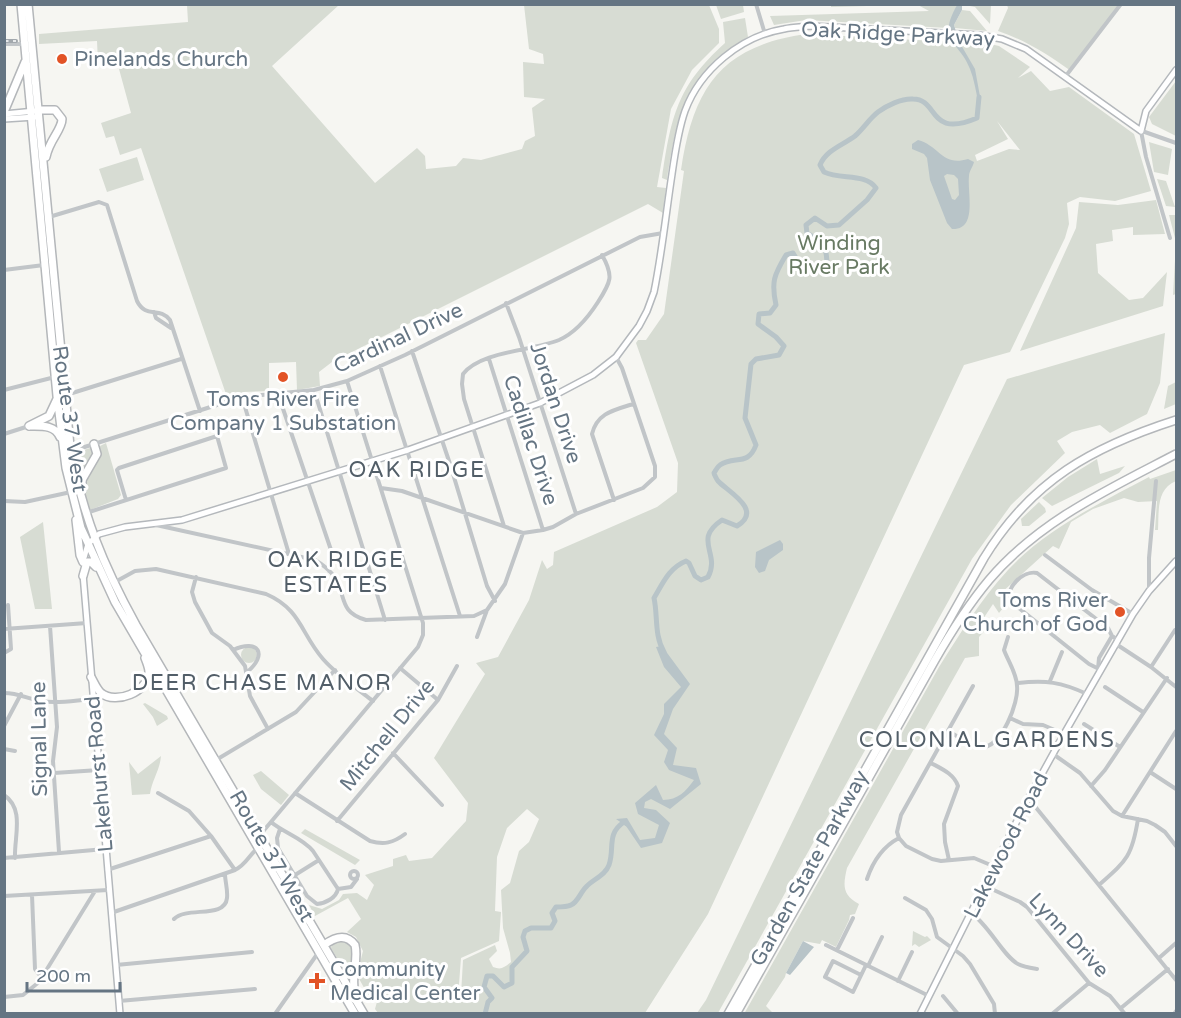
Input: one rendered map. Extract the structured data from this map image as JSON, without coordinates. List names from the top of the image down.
{
  "streets": {
    "highway": ["Route 37 West", "Garden State Parkway"],
    "main road": ["Oak Ridge Parkway", "Lakehurst Road", "Lakewood Road"],
    "street": [
      "Cardinal Drive",
      "Jordan Drive",
      "Cadillac Drive",
      "Mitchell Drive",
      "Signal Lane",
      "Lynn Drive"
    ]
  },
  "crossings": [
    ["Oak Ridge Parkway", "Cardinal Drive"],
    ["Oak Ridge Parkway", "Jordan Drive"],
    ["Oak Ridge Parkway", "Route 37 West"],
    ["Oak Ridge Parkway", "Cadillac Drive"],
    ["Oak Ridge Parkway", "Lakehurst Road"],
    ["Cardinal Drive", "Jordan Drive"],
    ["Cardinal Drive", "Route 37 West"],
    ["Route 37 West", "Lakehurst Road"],
    ["Lakewood Road", "Lynn Drive"]
  ],
  "districts": [
    "OAK RIDGE",
    "OAK RIDGE ESTATES",
    "DEER CHASE MANOR",
    "COLONIAL GARDENS"
  ],
  "parks": ["Winding River Park"],
  "places": {
    "other": ["Pinelands Church", "Toms River Fire Company 1 Substation", "Toms River Church of God"],
    "health": ["Community Medical Center"]
  },
  "scale_bar": "200 m"
}
